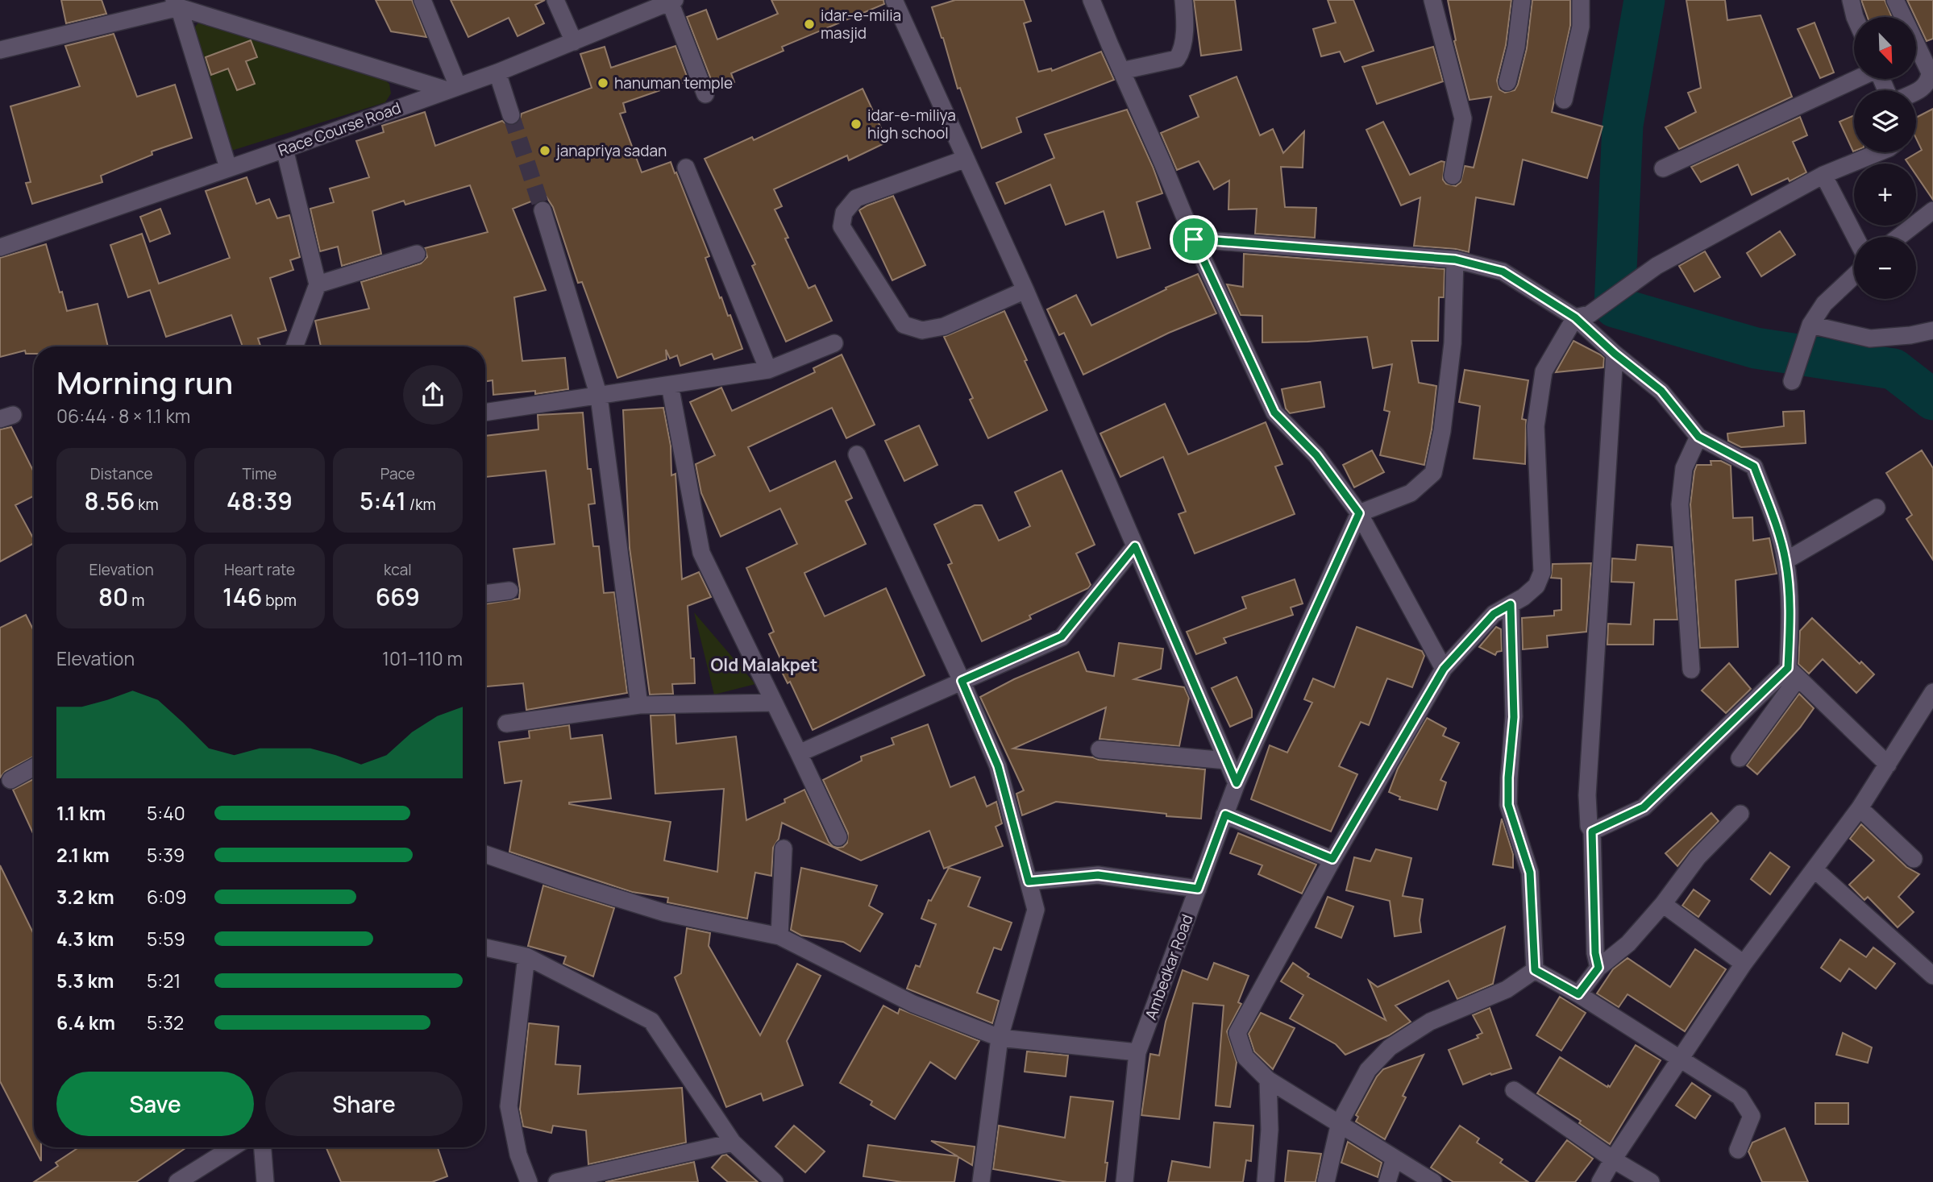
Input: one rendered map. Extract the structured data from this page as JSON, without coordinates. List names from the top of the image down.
{
  "streets": {
    "street": ["Race Course Road", "Ambedkar Road"]
  },
  "districts": ["Old Malakpet"],
  "places": [
    "idar-e-milia masjid",
    "hanuman temple",
    "idar-e-miliya high school",
    "janapriya sadan"
  ],
  "north": "bottom right",
  "page": {
    "map_buttons": ["+", "−"],
    "heading": ["Morning run", "06:44 · 8 × 1.1 km"],
    "stats": [
      ["Distance", "8.56 km"],
      ["Time", "48:39"],
      ["Pace", "5:41 /km"],
      ["Elevation", "80 m"],
      ["Heart rate", "146 bpm"],
      ["kcal", "669"]
    ],
    "chart": ["Elevation", "101–110 m"],
    "list": [
      {
        "name": "1.1 km",
        "note": "5:40"
      },
      {
        "name": "2.1 km",
        "note": "5:39"
      },
      {
        "name": "3.2 km",
        "note": "6:09"
      },
      {
        "name": "4.3 km",
        "note": "5:59"
      },
      {
        "name": "5.3 km",
        "note": "5:21"
      },
      {
        "name": "6.4 km",
        "note": "5:32"
      }
    ],
    "buttons": ["Save", "Share"]
  }
}
